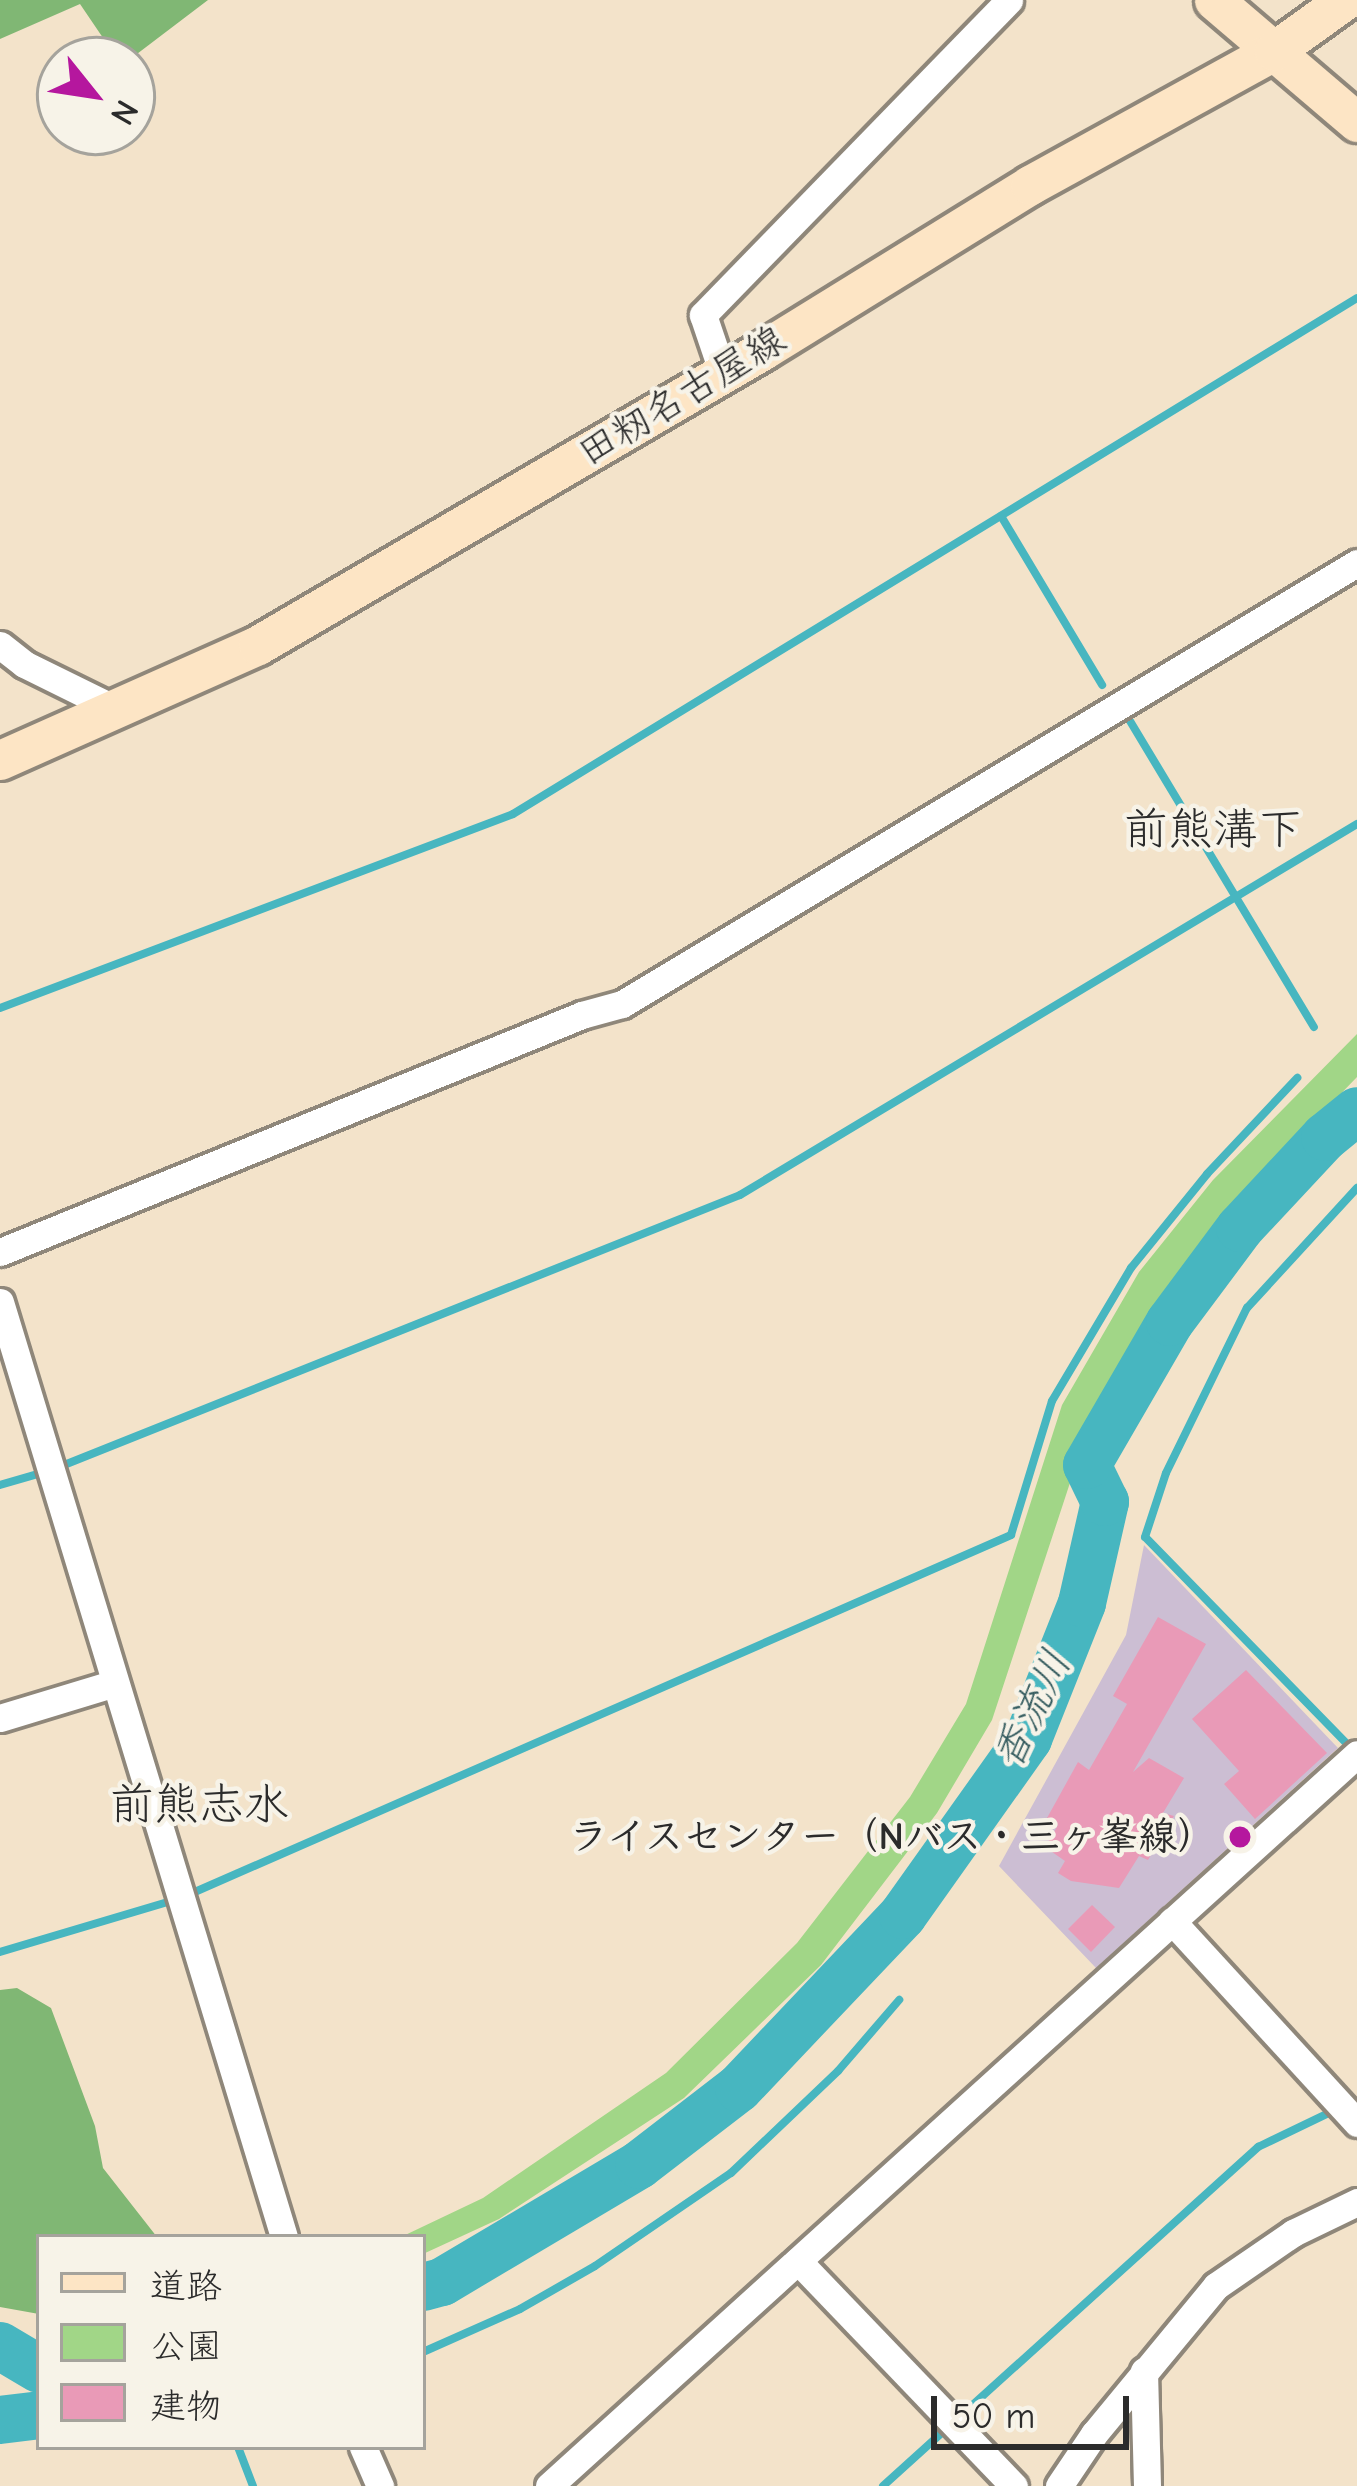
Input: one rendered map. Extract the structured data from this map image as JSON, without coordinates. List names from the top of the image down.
{
  "streets": {
    "main road": ["田籾名古屋線"]
  },
  "districts": ["前熊溝下", "前熊志水"],
  "water": ["香流川"],
  "places": ["ライスセンター（Nバス・三ヶ峯線）"],
  "legend": ["道路", "公園", "建物"],
  "scale_bar": "50 m",
  "north": "bottom right"
}
